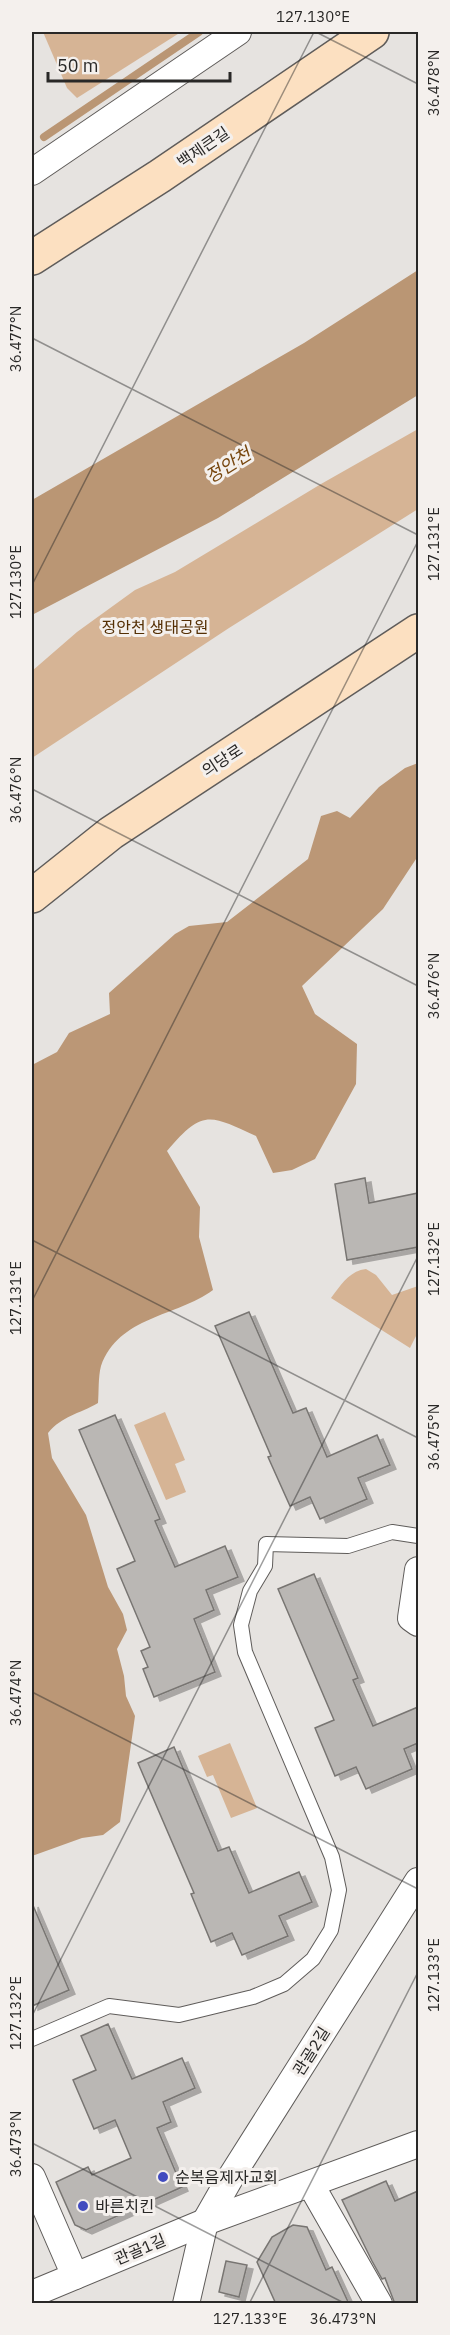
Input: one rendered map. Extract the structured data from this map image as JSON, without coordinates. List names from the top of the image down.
{
  "streets": {
    "main road": ["백제큰길", "의당로"],
    "street": ["관골2길", "관골1길"]
  },
  "crossings": [
    ["관골2길", "관골1길"]
  ],
  "water": ["정안천"],
  "parks": ["정안천 생태공원"],
  "places": ["순복음제자교회", "바른치킨"],
  "scale_bar": "50 m",
  "coordinates": [
    "127.130°E",
    "36.478°N",
    "36.477°N",
    "127.131°E",
    "36.476°N",
    "127.132°E",
    "36.475°N",
    "36.474°N",
    "127.133°E",
    "36.473°N"
  ]
}
